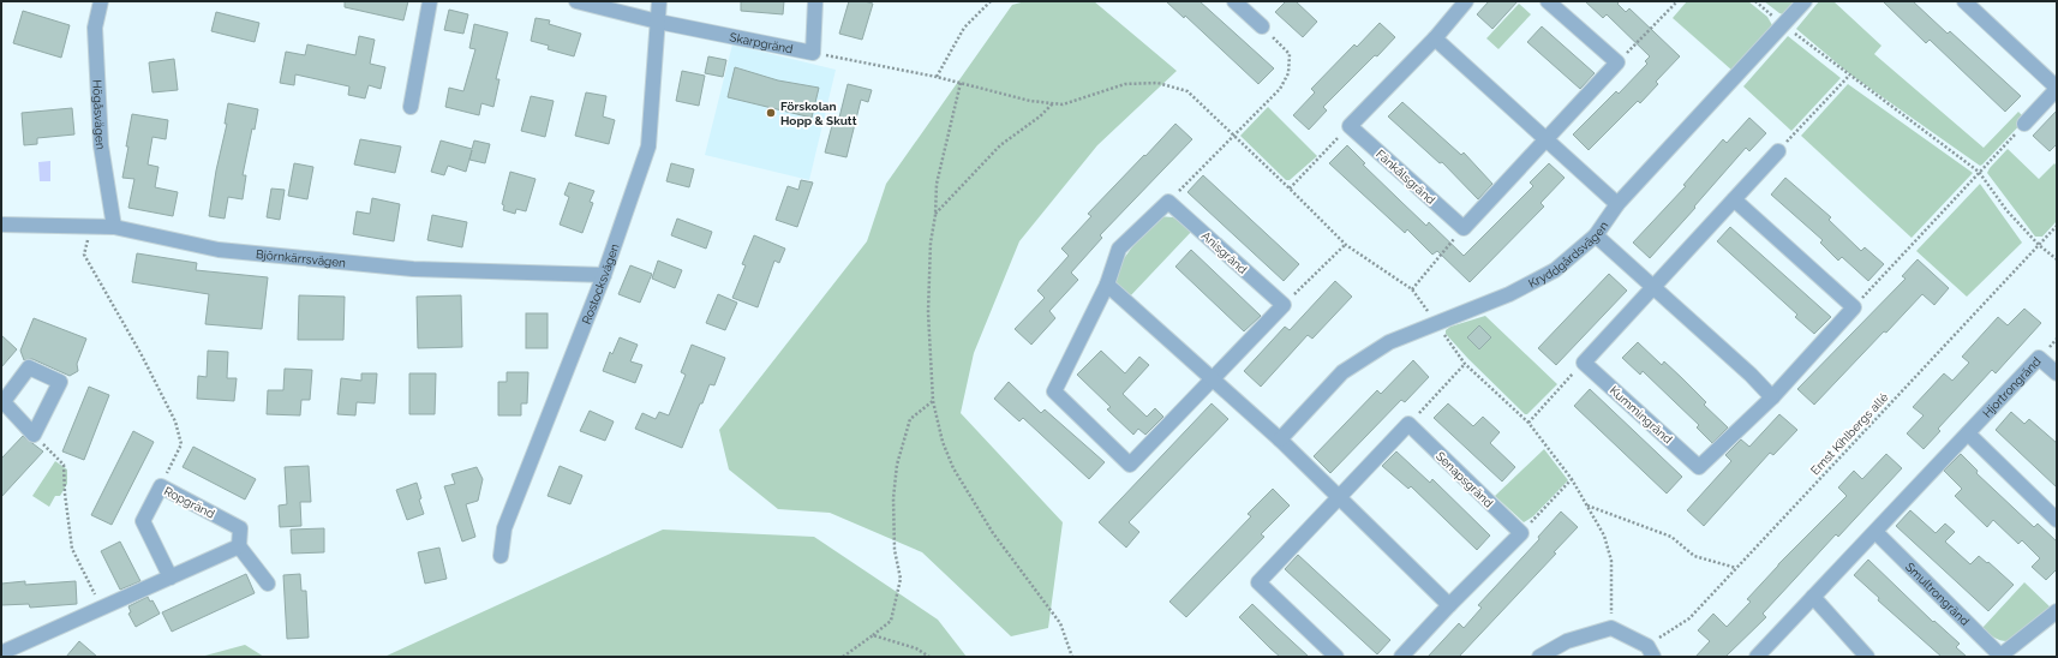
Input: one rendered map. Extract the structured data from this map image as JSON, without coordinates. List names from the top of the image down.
{
  "streets": {
    "street": [
      "Skarpgränd",
      "Högåsvägen",
      "Fänkålsgränd",
      "Anisgränd",
      "Kryddgårdsvägen",
      "Björnkärrsvägen",
      "Rostocksvägen",
      "Hjortrongränd",
      "Kummingränd",
      "Senapsgränd",
      "Ropgränd",
      "Smultrongränd"
    ],
    "path": ["Ernst Kihlbergs allé"]
  },
  "crossings": [
    ["Skarpgränd", "Rostocksvägen"],
    ["Högåsvägen", "Björnkärrsvägen"],
    ["Björnkärrsvägen", "Rostocksvägen"],
    ["Hjortrongränd", "Smultrongränd"]
  ],
  "places": ["Förskolan Hopp & Skutt"]
}
